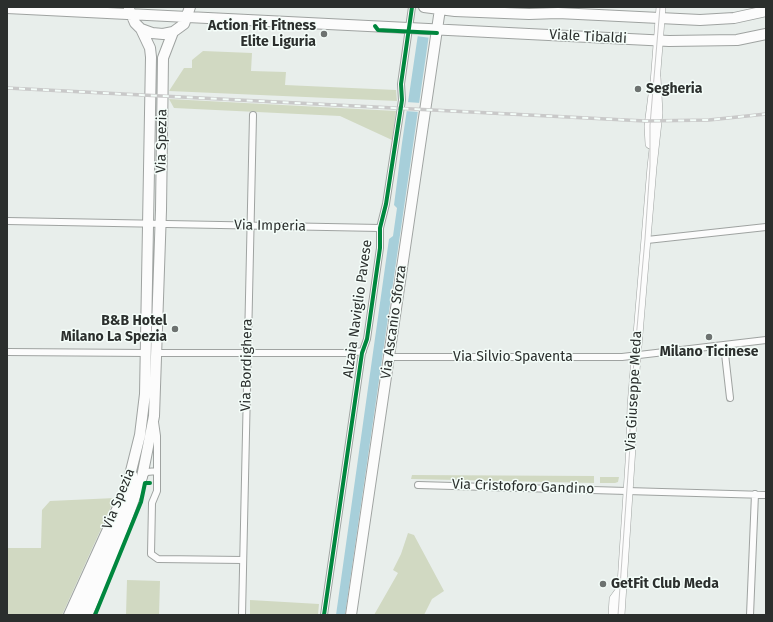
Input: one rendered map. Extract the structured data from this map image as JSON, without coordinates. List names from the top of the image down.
{
  "streets": {
    "main road": ["Viale Tibaldi", "Via Spezia", "Via Ascanio Sforza"],
    "street": [
      "Via Imperia",
      "Alzaia Naviglio Pavese",
      "Via Silvio Spaventa",
      "Via Bordighera",
      "Via Giuseppe Meda",
      "Via Cristoforo Gandino"
    ]
  },
  "crossings": [
    ["Viale Tibaldi", "Via Spezia"],
    ["Viale Tibaldi", "Alzaia Naviglio Pavese"],
    ["Viale Tibaldi", "Via Ascanio Sforza"],
    ["Viale Tibaldi", "Via Giuseppe Meda"],
    ["Via Spezia", "Via Imperia"],
    ["Via Spezia", "Via Bordighera"],
    ["Via Imperia", "Alzaia Naviglio Pavese"],
    ["Via Imperia", "Via Bordighera"],
    ["Via Ascanio Sforza", "Via Silvio Spaventa"],
    ["Via Silvio Spaventa", "Via Giuseppe Meda"],
    ["Via Giuseppe Meda", "Via Cristoforo Gandino"]
  ],
  "places": [
    "Action Fit Fitness Elite Liguria",
    "Segheria",
    "B&B Hotel Milano La Spezia",
    "Milano Ticinese",
    "GetFit Club Meda"
  ]
}
